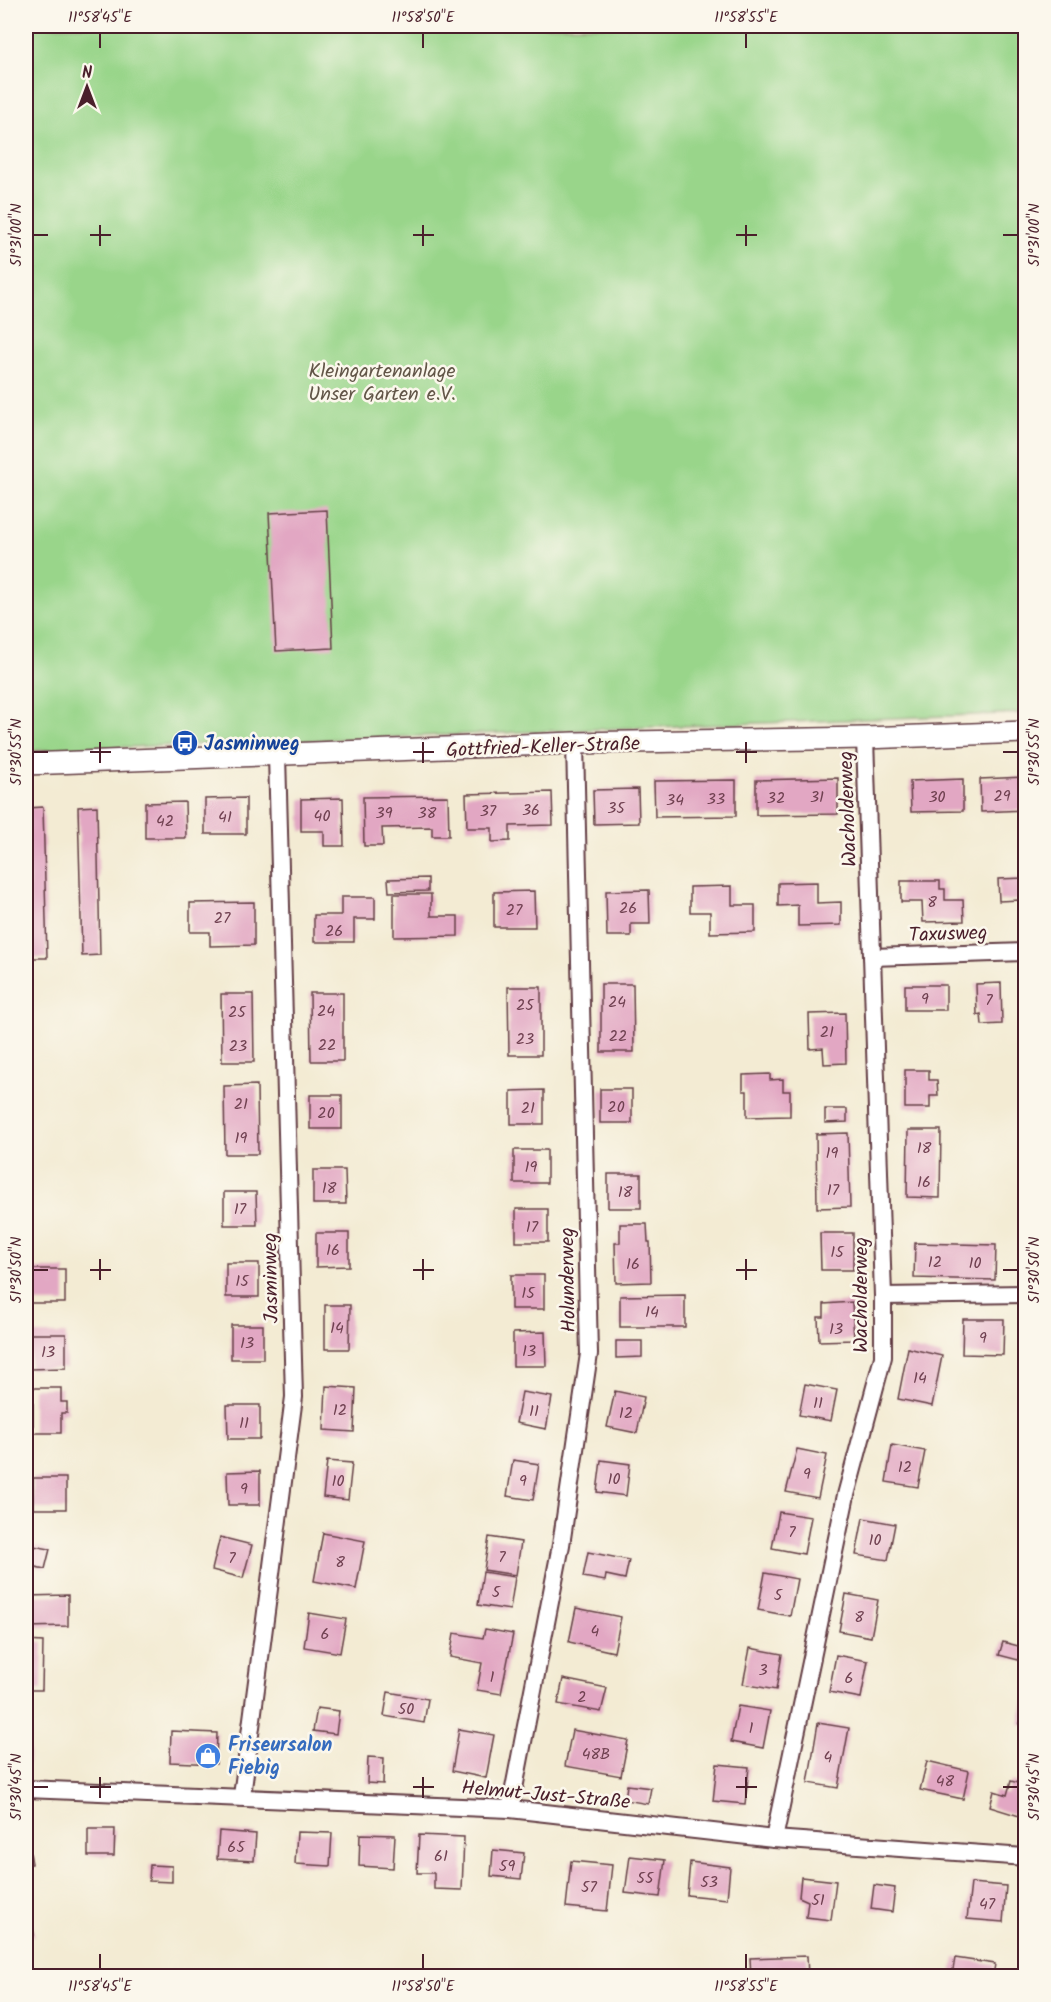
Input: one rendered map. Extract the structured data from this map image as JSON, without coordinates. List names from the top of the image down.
{
  "streets": {
    "street": [
      "Gottfried-Keller-Straße",
      "Wacholderweg",
      "Taxusweg",
      "Jasminweg",
      "Holunderweg",
      "Helmut-Just-Straße"
    ]
  },
  "crossings": [
    ["Gottfried-Keller-Straße", "Wacholderweg"],
    ["Gottfried-Keller-Straße", "Jasminweg"],
    ["Gottfried-Keller-Straße", "Holunderweg"],
    ["Wacholderweg", "Taxusweg"],
    ["Wacholderweg", "Helmut-Just-Straße"],
    ["Jasminweg", "Helmut-Just-Straße"],
    ["Holunderweg", "Helmut-Just-Straße"]
  ],
  "parks": ["Kleingartenanlage Unser Garten e.V."],
  "places": {
    "bus stop": ["Jasminweg"],
    "shop": ["Friseursalon Fiebig"]
  },
  "house_numbers": [
    "29",
    "31",
    "30",
    "32",
    "33",
    "34",
    "35",
    "36",
    "37",
    "39",
    "38",
    "40",
    "41",
    "42",
    "8",
    "26",
    "27",
    "27",
    "26",
    "9",
    "7",
    "24",
    "25",
    "24",
    "25",
    "21",
    "22",
    "23",
    "22",
    "23",
    "21",
    "20",
    "21",
    "20",
    "19",
    "18",
    "19",
    "19",
    "16",
    "18",
    "17",
    "18",
    "17",
    "17",
    "16",
    "15",
    "12",
    "10",
    "16",
    "15",
    "15",
    "14",
    "14",
    "13",
    "9",
    "13",
    "13",
    "13",
    "14",
    "11",
    "12",
    "11",
    "12",
    "11",
    "12",
    "9",
    "10",
    "10",
    "9",
    "9",
    "7",
    "10",
    "7",
    "7",
    "8",
    "5",
    "5",
    "8",
    "4",
    "6",
    "3",
    "1",
    "6",
    "2",
    "50",
    "1",
    "48B",
    "4",
    "48",
    "65",
    "61",
    "59",
    "55",
    "53",
    "57",
    "51",
    "47"
  ],
  "north": "top",
  "coordinates": [
    "11°58'45\"E",
    "11°58'50\"E",
    "11°58'55\"E",
    "51°31'00\"N",
    "51°30'55\"N",
    "51°30'50\"N",
    "51°30'45\"N"
  ]
}
